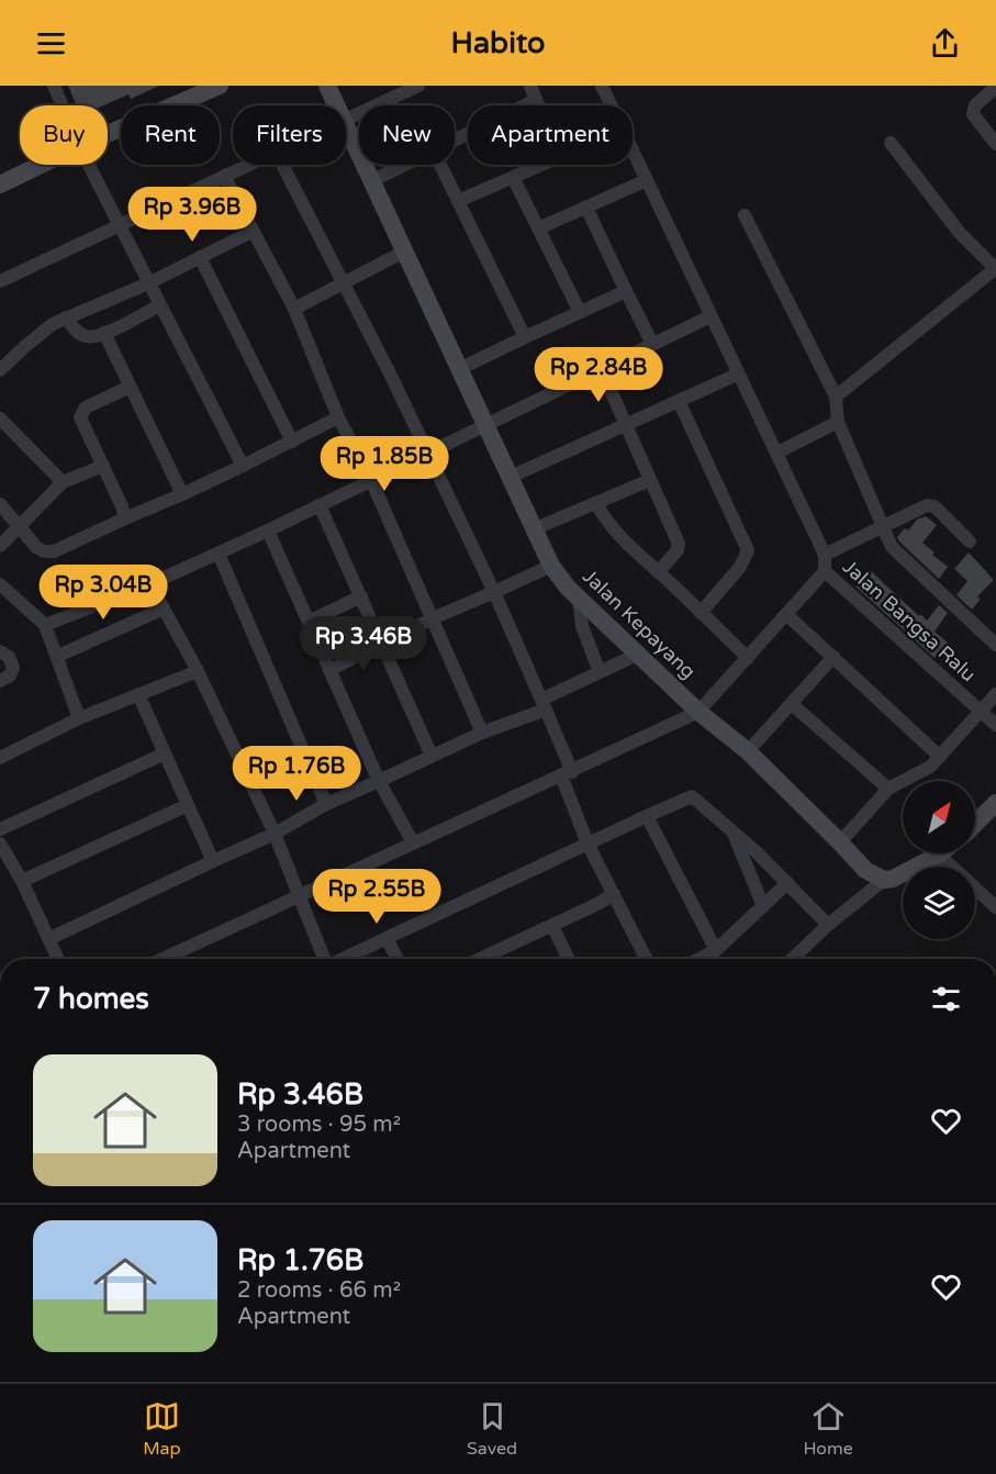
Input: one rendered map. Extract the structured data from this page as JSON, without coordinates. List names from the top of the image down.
{
  "streets": {
    "street": ["Jalan Bangsa Ralu", "Jalan Kepayang"]
  },
  "north": "top right",
  "page": {
    "header": "Habito",
    "chip": [
      "Buy",
      "Rent",
      "Filters",
      "New",
      "Apartment"
    ],
    "price": [
      "Rp 3.96B",
      "Rp 2.84B",
      "Rp 1.85B",
      "Rp 3.04B",
      "Rp 3.46B",
      "Rp 1.76B",
      "Rp 2.55B"
    ],
    "heading": "7 homes",
    "list": [
      {
        "name": "Rp 3.46B",
        "note": "3 rooms · 95 m² · Apartment"
      },
      {
        "name": "Rp 1.76B",
        "note": "2 rooms · 66 m² · Apartment"
      }
    ],
    "tabs": ["Map", "Saved", "Home"]
  }
}
